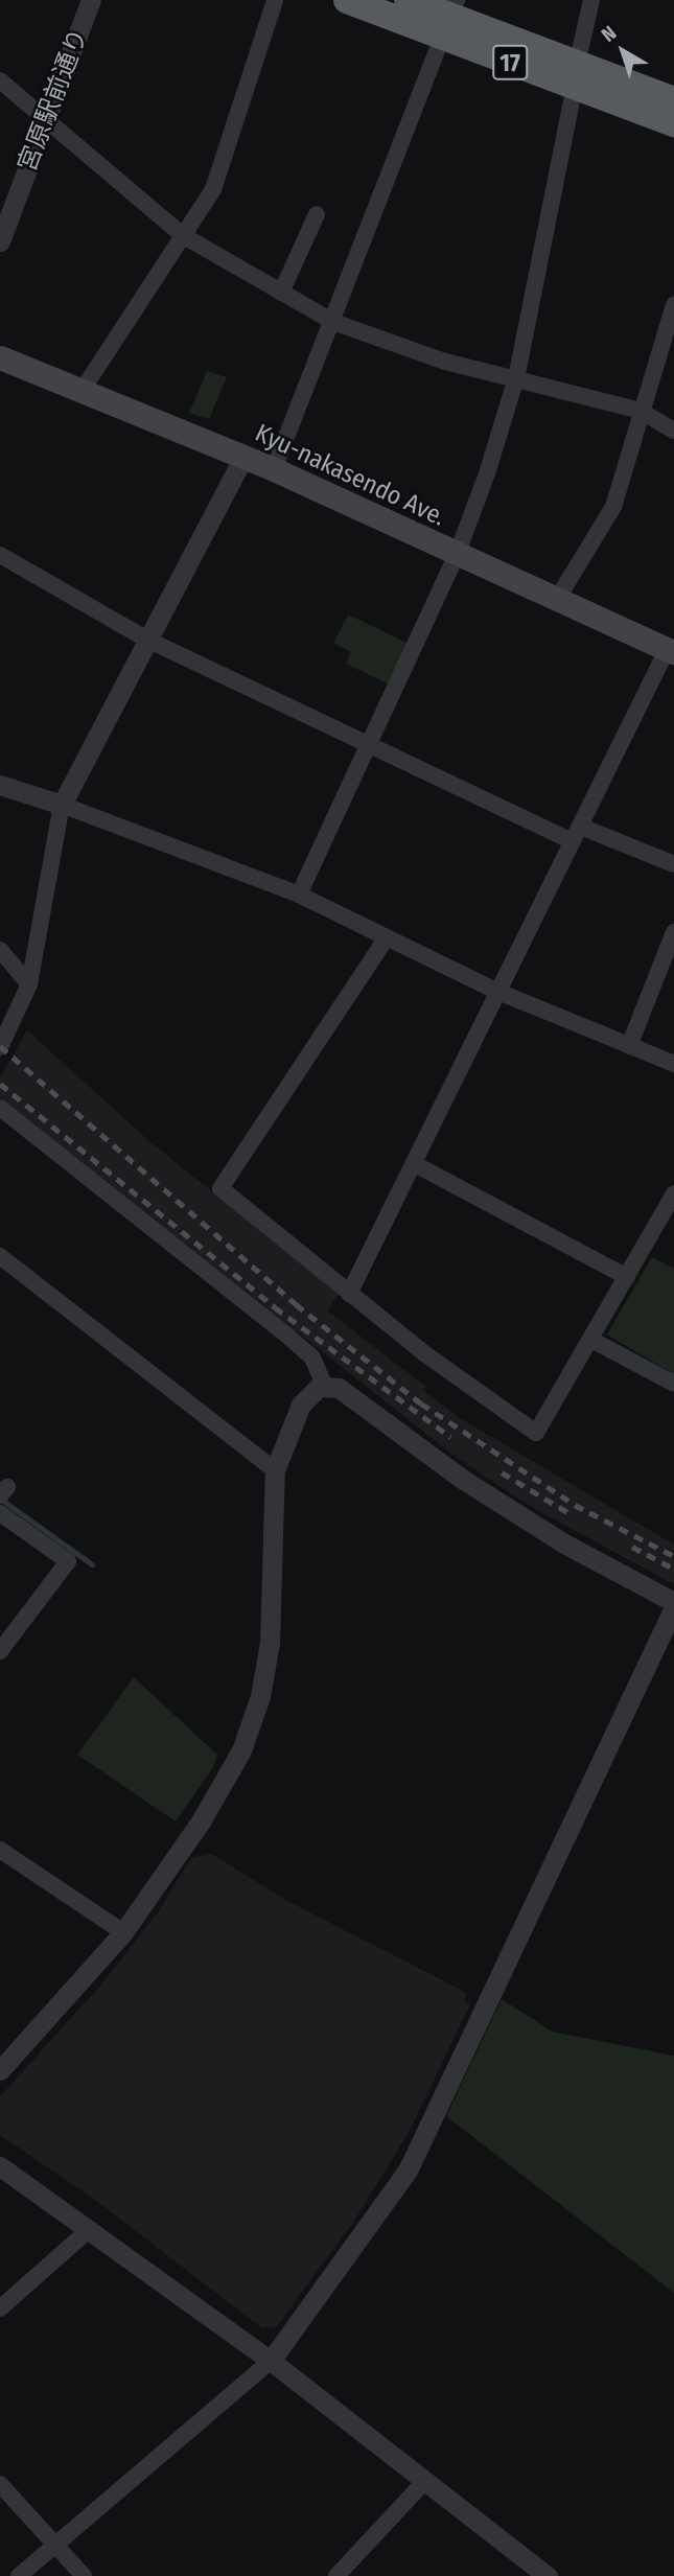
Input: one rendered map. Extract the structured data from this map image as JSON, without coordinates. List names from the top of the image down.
{
  "streets": {
    "highway": ["17"],
    "main road": ["Kyu-nakasendo Ave."],
    "street": ["宮原駅前通り"]
  },
  "north": "top left"
}
